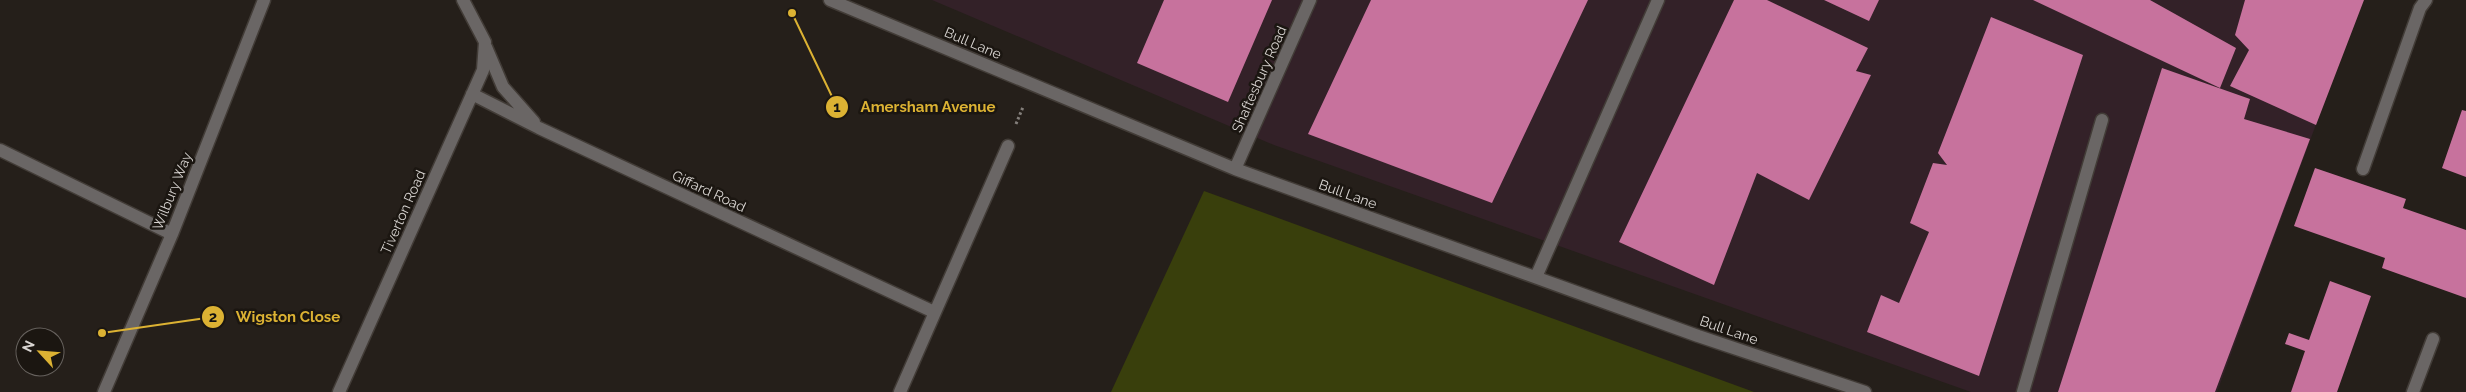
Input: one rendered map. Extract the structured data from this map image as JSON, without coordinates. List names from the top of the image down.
{
  "streets": {
    "street": [
      "Bull Lane",
      "Shaftesbury Road",
      "Wilbury Way",
      "Giffard Road",
      "Tiverton Road"
    ]
  },
  "crossings": [
    ["Bull Lane", "Shaftesbury Road"],
    ["Giffard Road", "Tiverton Road"]
  ],
  "places": ["Amersham Avenue", "Wigston Close"],
  "north": "top left"
}
